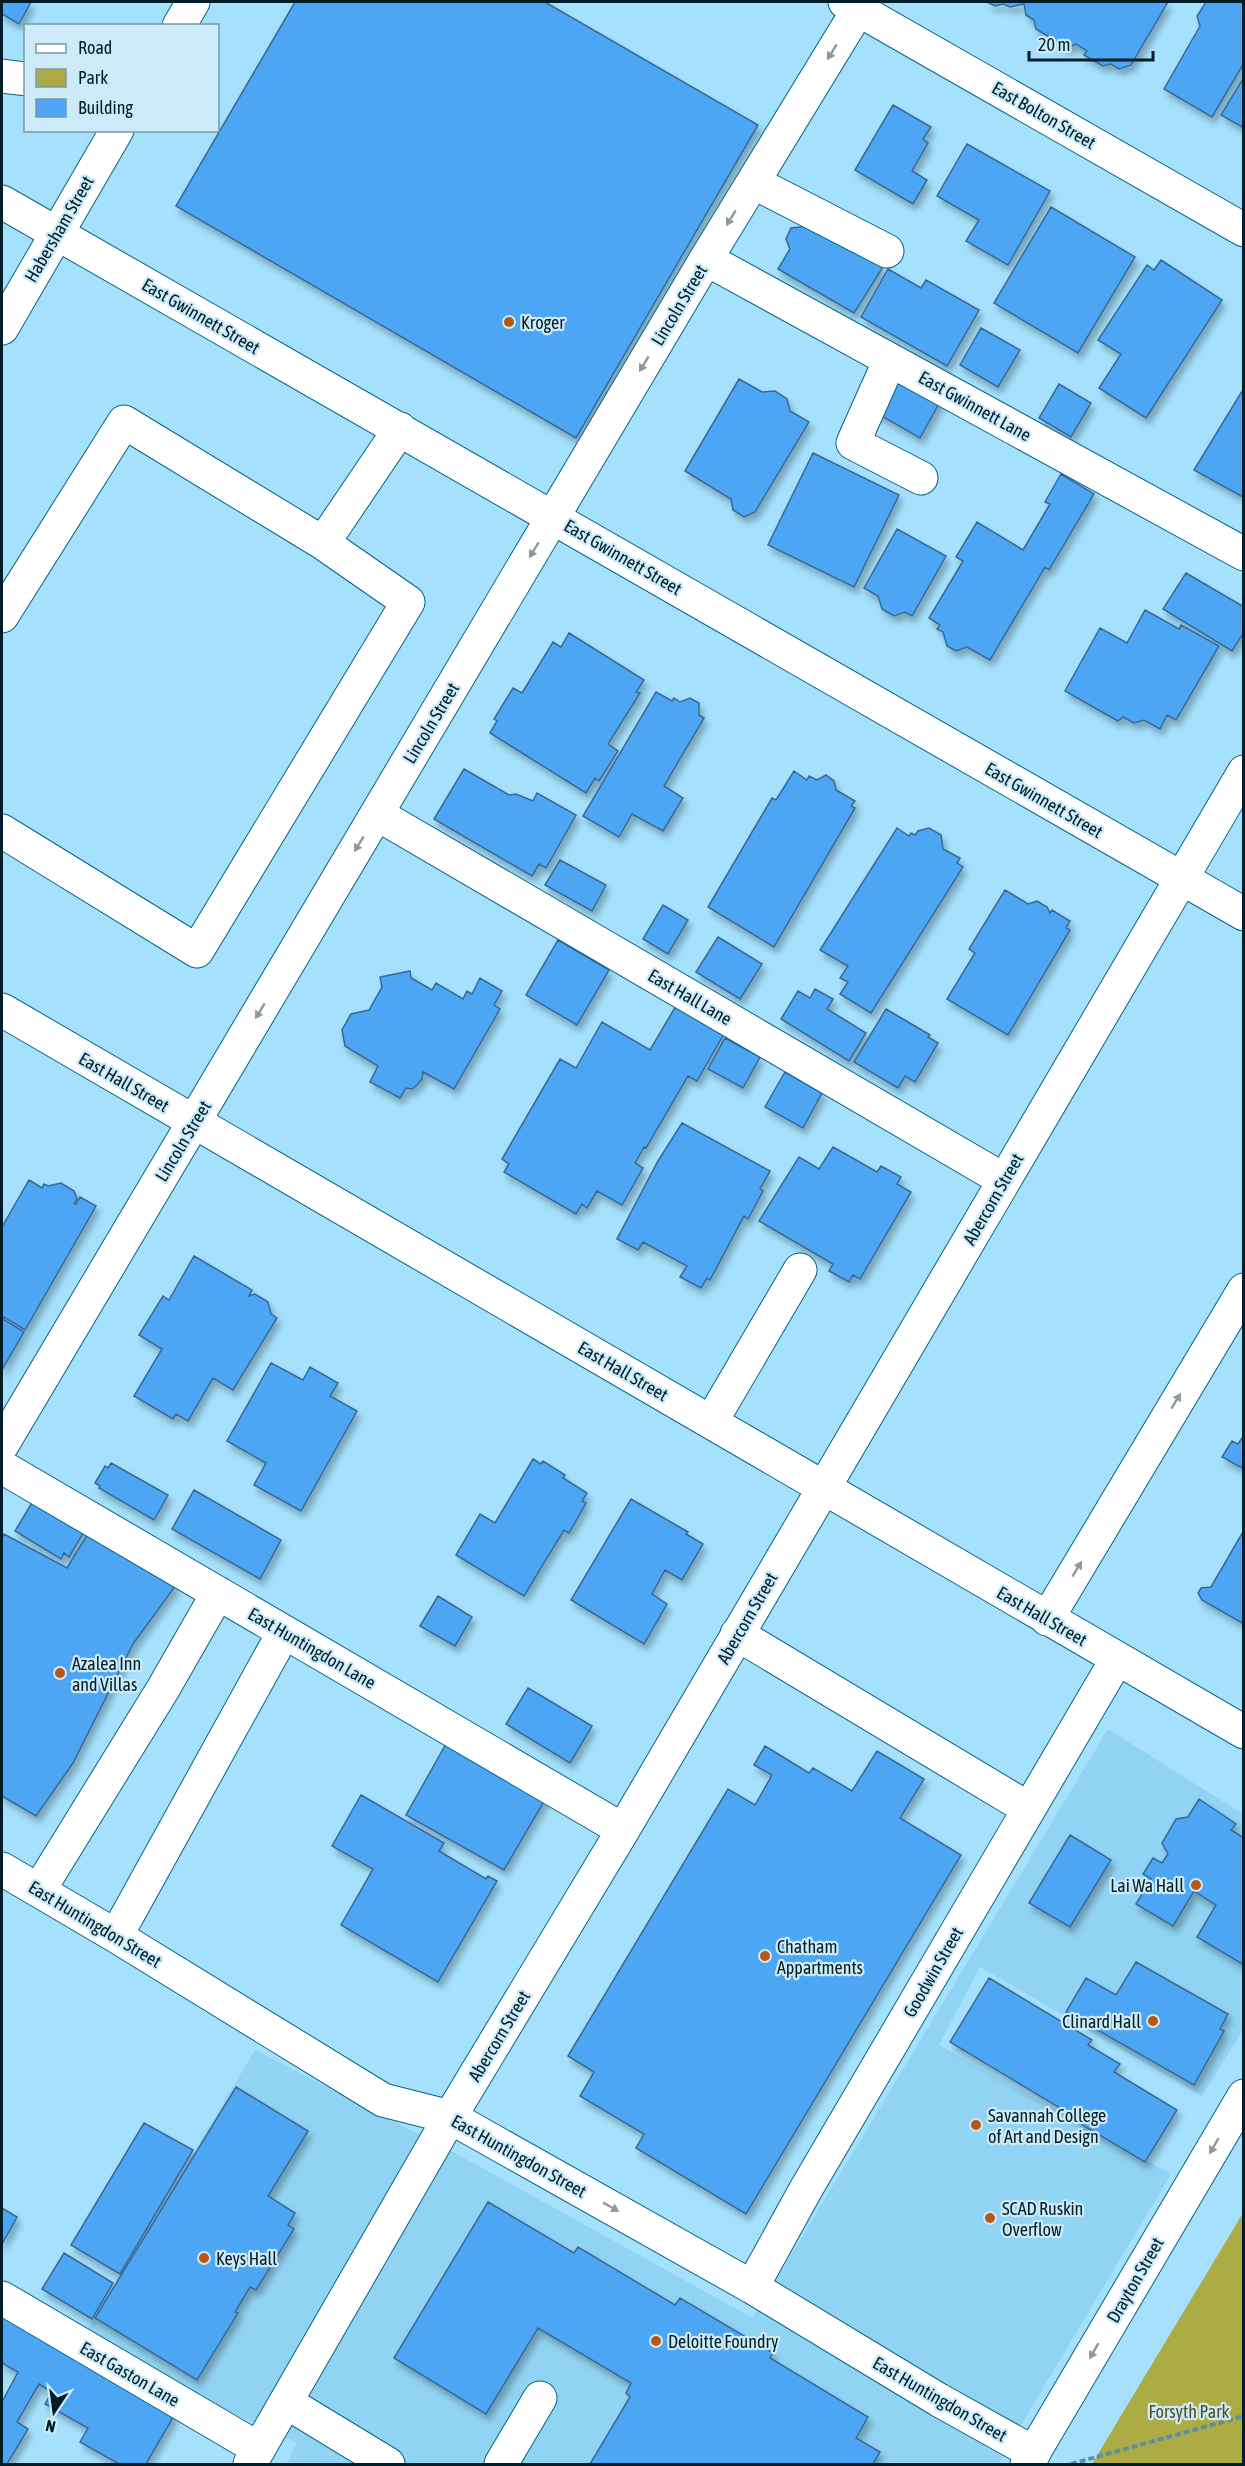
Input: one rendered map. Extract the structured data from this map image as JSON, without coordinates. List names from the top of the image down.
{
  "streets": {
    "street": [
      "East Bolton Street",
      "Habersham Street",
      "Lincoln Street",
      "East Gwinnett Street",
      "East Gwinnett Lane",
      "East Hall Lane",
      "East Hall Street",
      "Abercorn Street",
      "East Huntingdon Lane",
      "East Huntingdon Street",
      "Goodwin Street",
      "Drayton Street",
      "East Gaston Lane"
    ]
  },
  "crossings": [
    ["East Bolton Street", "Lincoln Street"],
    ["Habersham Street", "East Gwinnett Street"],
    ["Lincoln Street", "East Gwinnett Street"],
    ["Lincoln Street", "East Gwinnett Lane"],
    ["Lincoln Street", "East Hall Lane"],
    ["Lincoln Street", "East Hall Street"],
    ["East Gwinnett Street", "Abercorn Street"],
    ["East Hall Lane", "Abercorn Street"],
    ["East Hall Street", "Abercorn Street"],
    ["East Hall Street", "Goodwin Street"],
    ["Abercorn Street", "East Huntingdon Lane"],
    ["Abercorn Street", "East Huntingdon Street"],
    ["Abercorn Street", "East Gaston Lane"],
    ["East Huntingdon Street", "Goodwin Street"],
    ["East Huntingdon Street", "Drayton Street"]
  ],
  "one_way": ["Lincoln Street", "Drayton Street"],
  "parks": ["Forsyth Park"],
  "places": [
    "Kroger",
    "Azalea Inn and Villas",
    "Lai Wa Hall",
    "Chatham Appartments",
    "Clinard Hall",
    "Savannah College of Art and Design",
    "SCAD Ruskin Overflow",
    "Keys Hall",
    "Deloitte Foundry"
  ],
  "legend": ["Road", "Park", "Building"],
  "scale_bar": "20 m",
  "north": "bottom"
}
